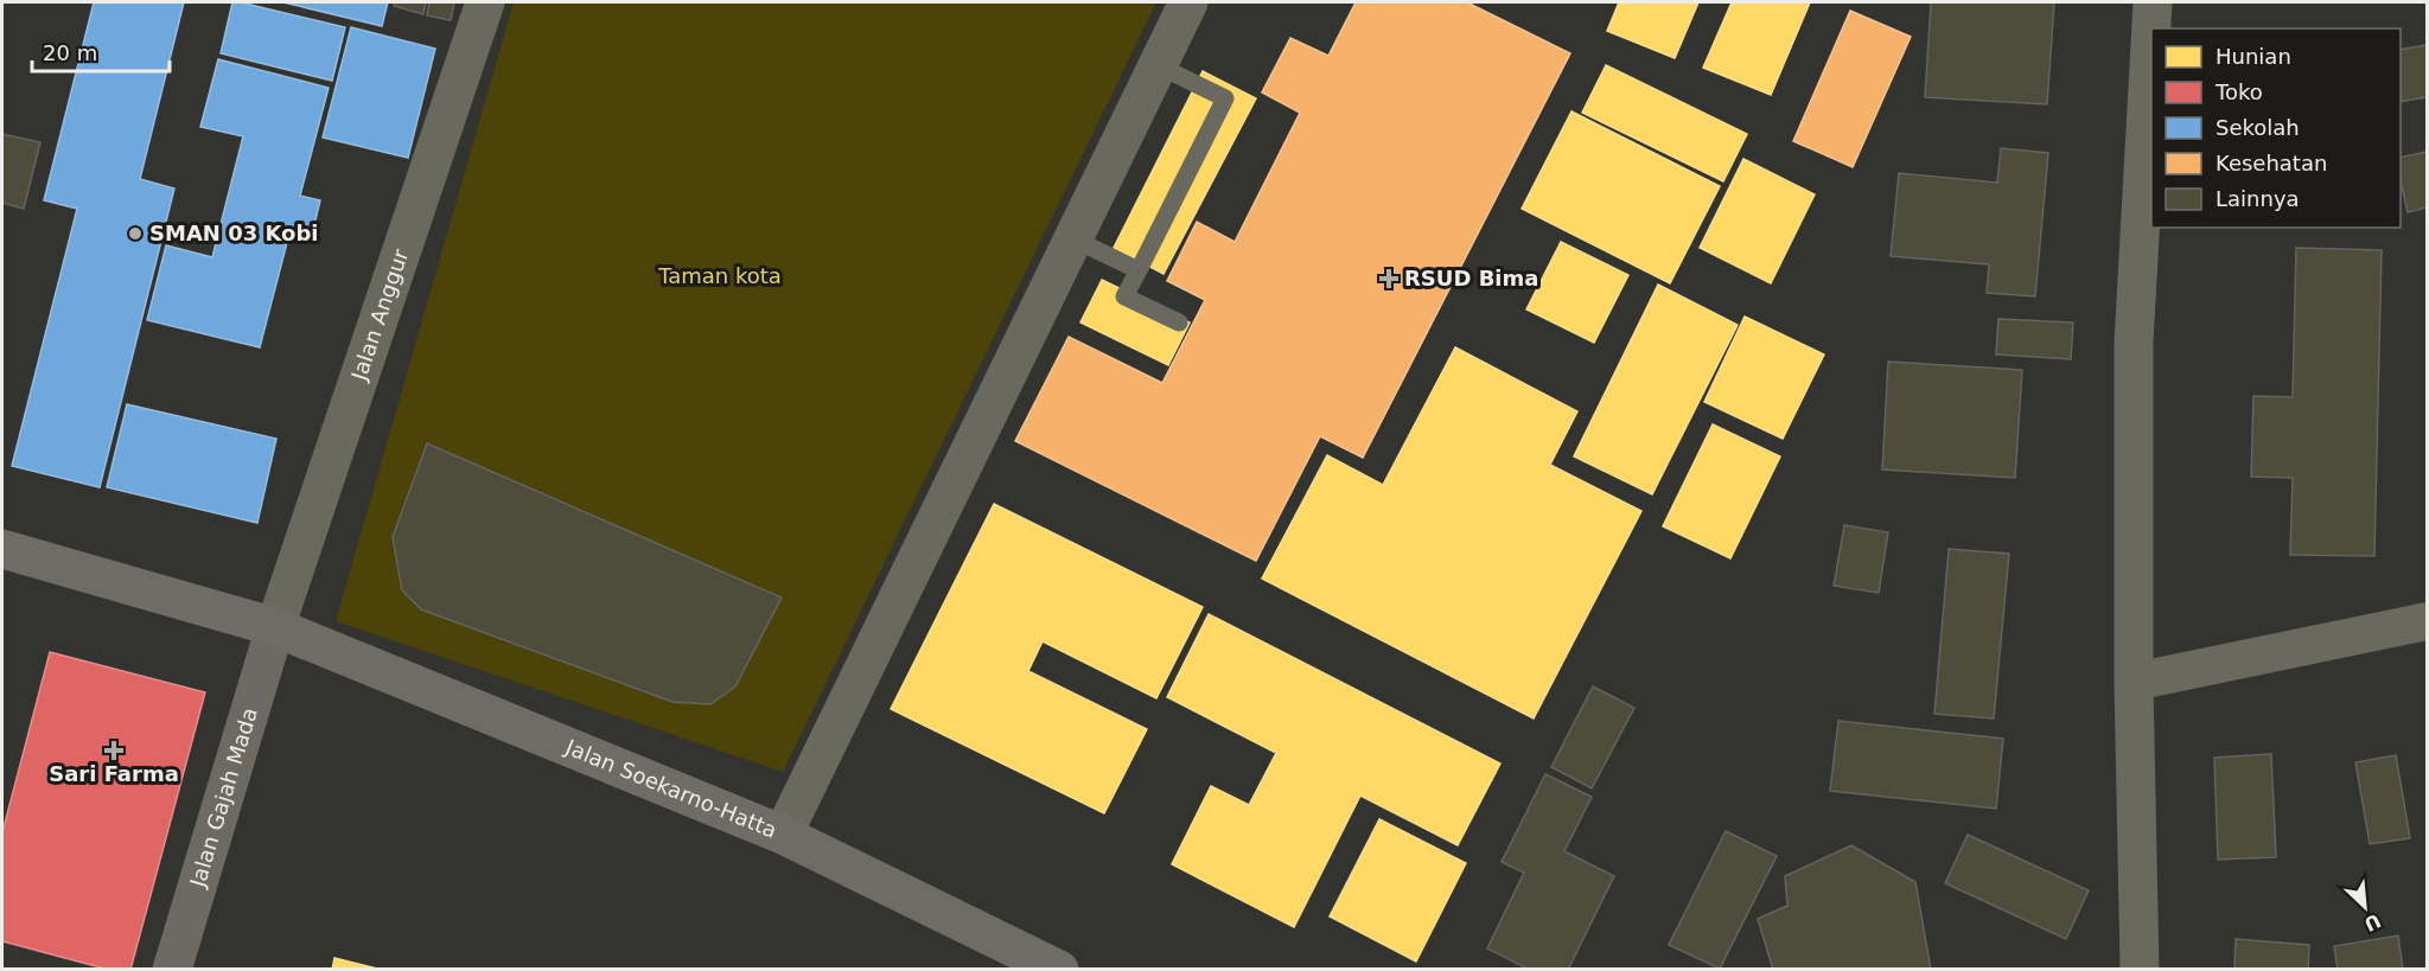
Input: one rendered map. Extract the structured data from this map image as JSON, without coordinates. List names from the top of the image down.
{
  "streets": {
    "highway": ["Jalan Soekarno-Hatta"],
    "main road": ["Jalan Gajah Mada"],
    "street": ["Jalan Anggur"]
  },
  "crossings": [
    ["Jalan Anggur", "Jalan Soekarno-Hatta"],
    ["Jalan Anggur", "Jalan Gajah Mada"],
    ["Jalan Soekarno-Hatta", "Jalan Gajah Mada"]
  ],
  "parks": ["Taman kota"],
  "places": {
    "other": ["SMAN 03 Kobi"],
    "health": ["RSUD Bima", "Sari Farma"]
  },
  "legend": [
    "Hunian",
    "Toko",
    "Sekolah",
    "Kesehatan",
    "Lainnya"
  ],
  "scale_bar": "20 m",
  "north": "bottom right"
}
